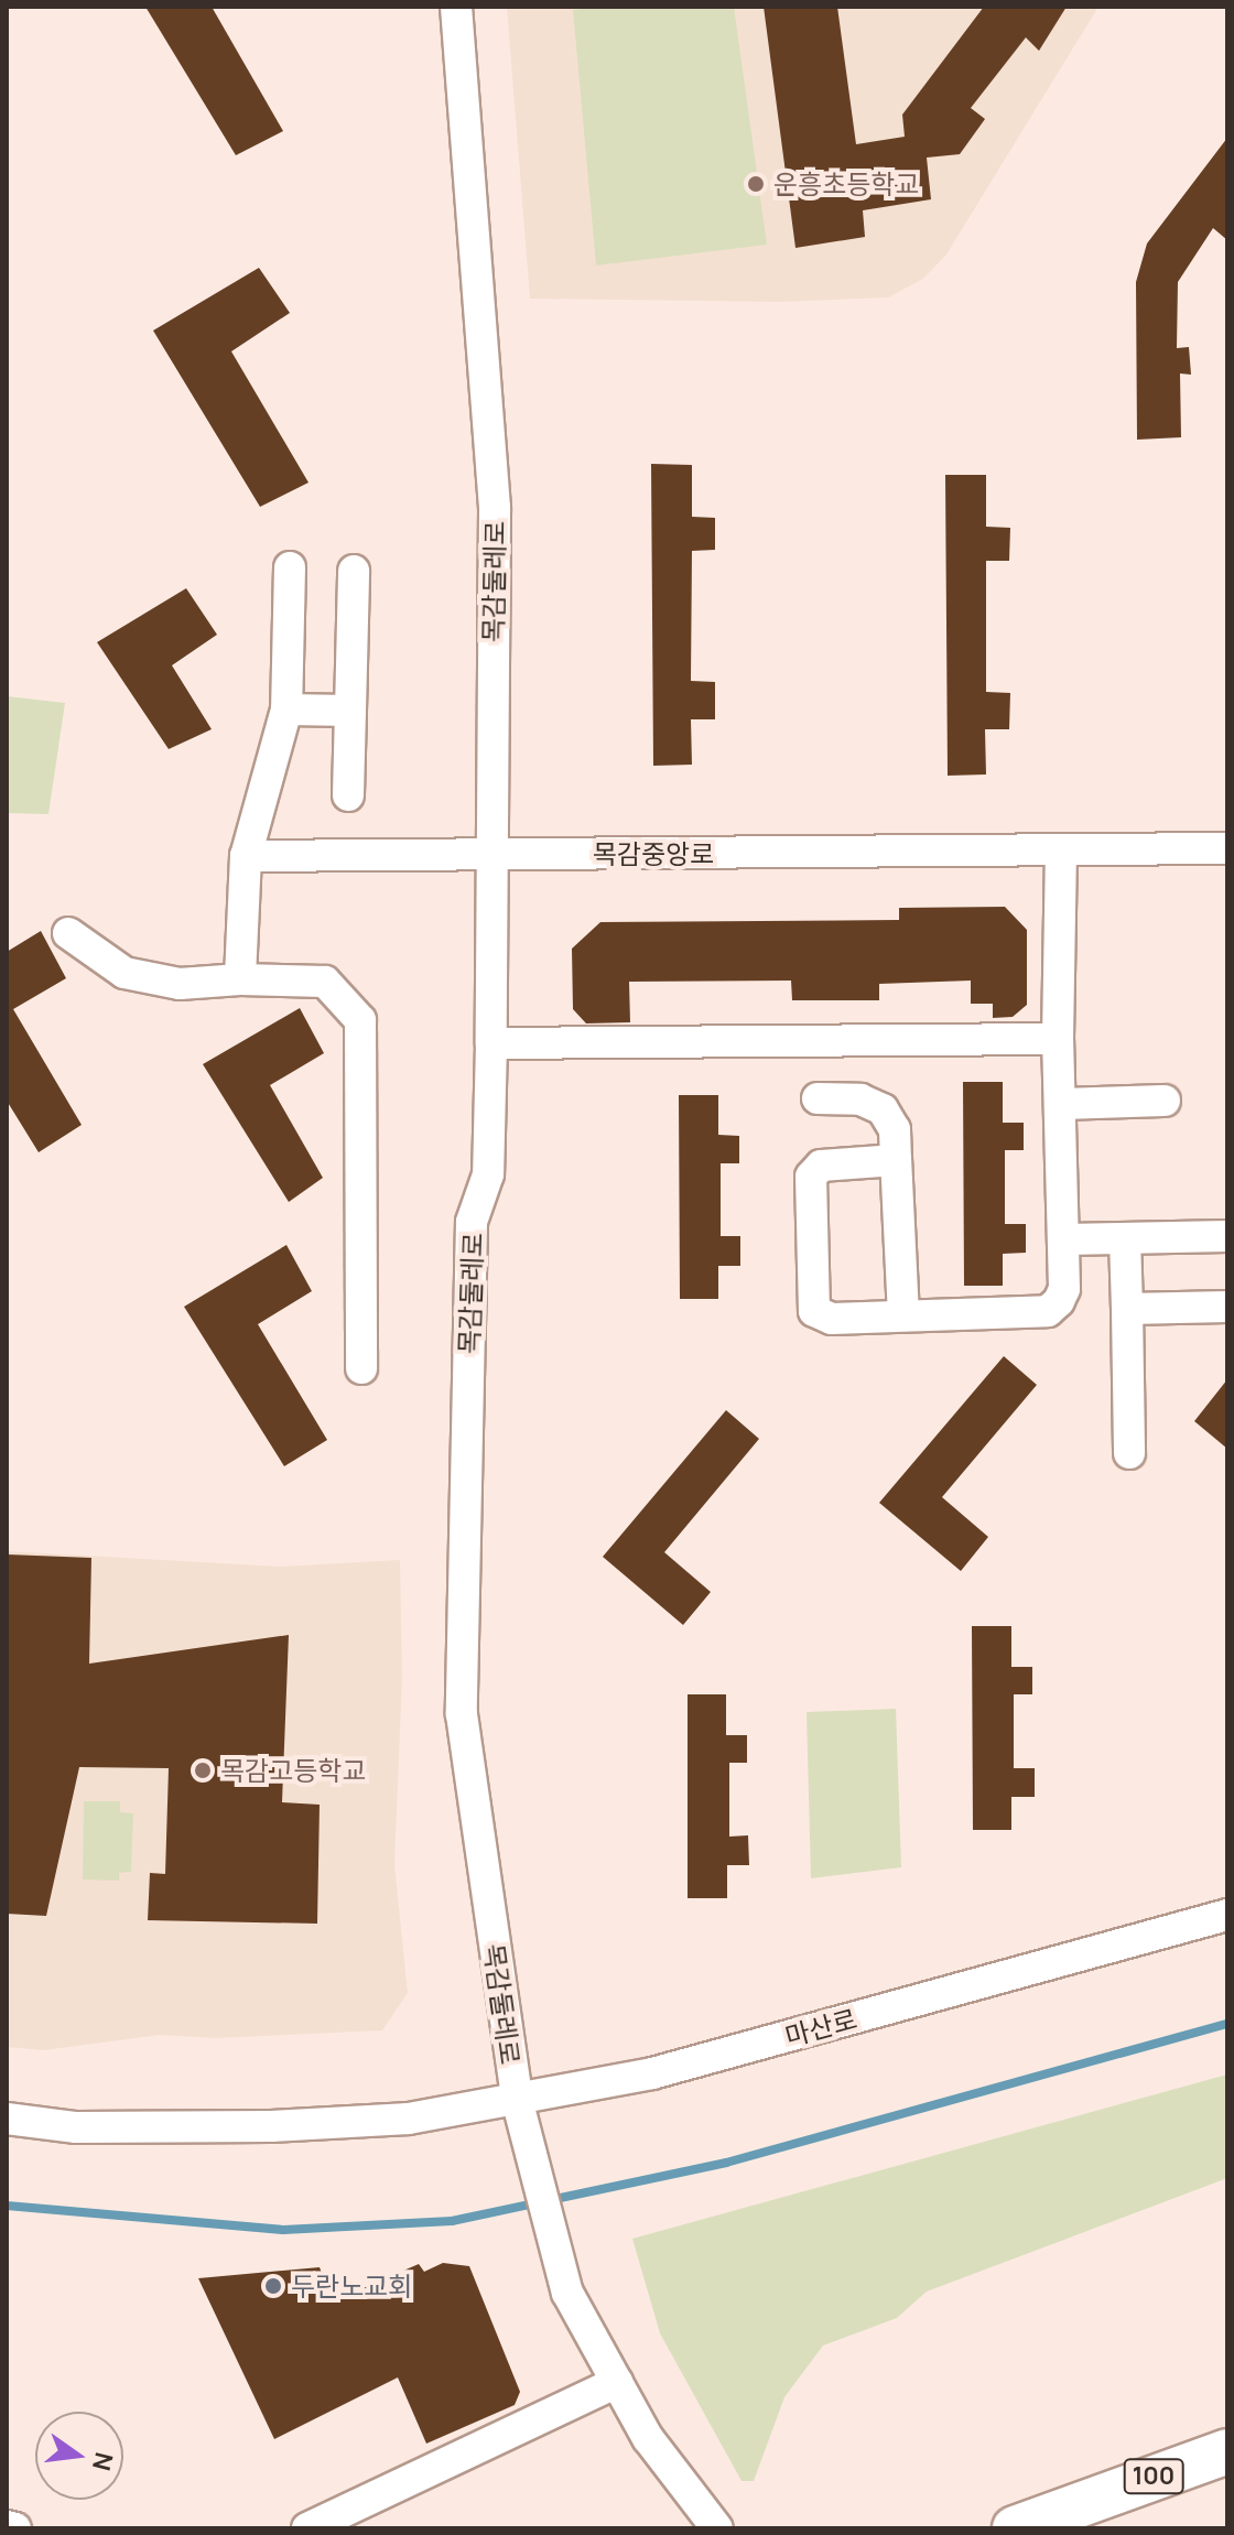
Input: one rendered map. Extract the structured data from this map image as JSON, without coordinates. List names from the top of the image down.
{
  "streets": {
    "highway": ["100"],
    "street": ["목감둘레로", "목감중앙로", "마산로"]
  },
  "crossings": [
    ["목감둘레로", "목감중앙로"],
    ["목감둘레로", "마산로"]
  ],
  "places": ["운흥초등학교", "목감고등학교", "두란노교회"],
  "north": "right"
}
